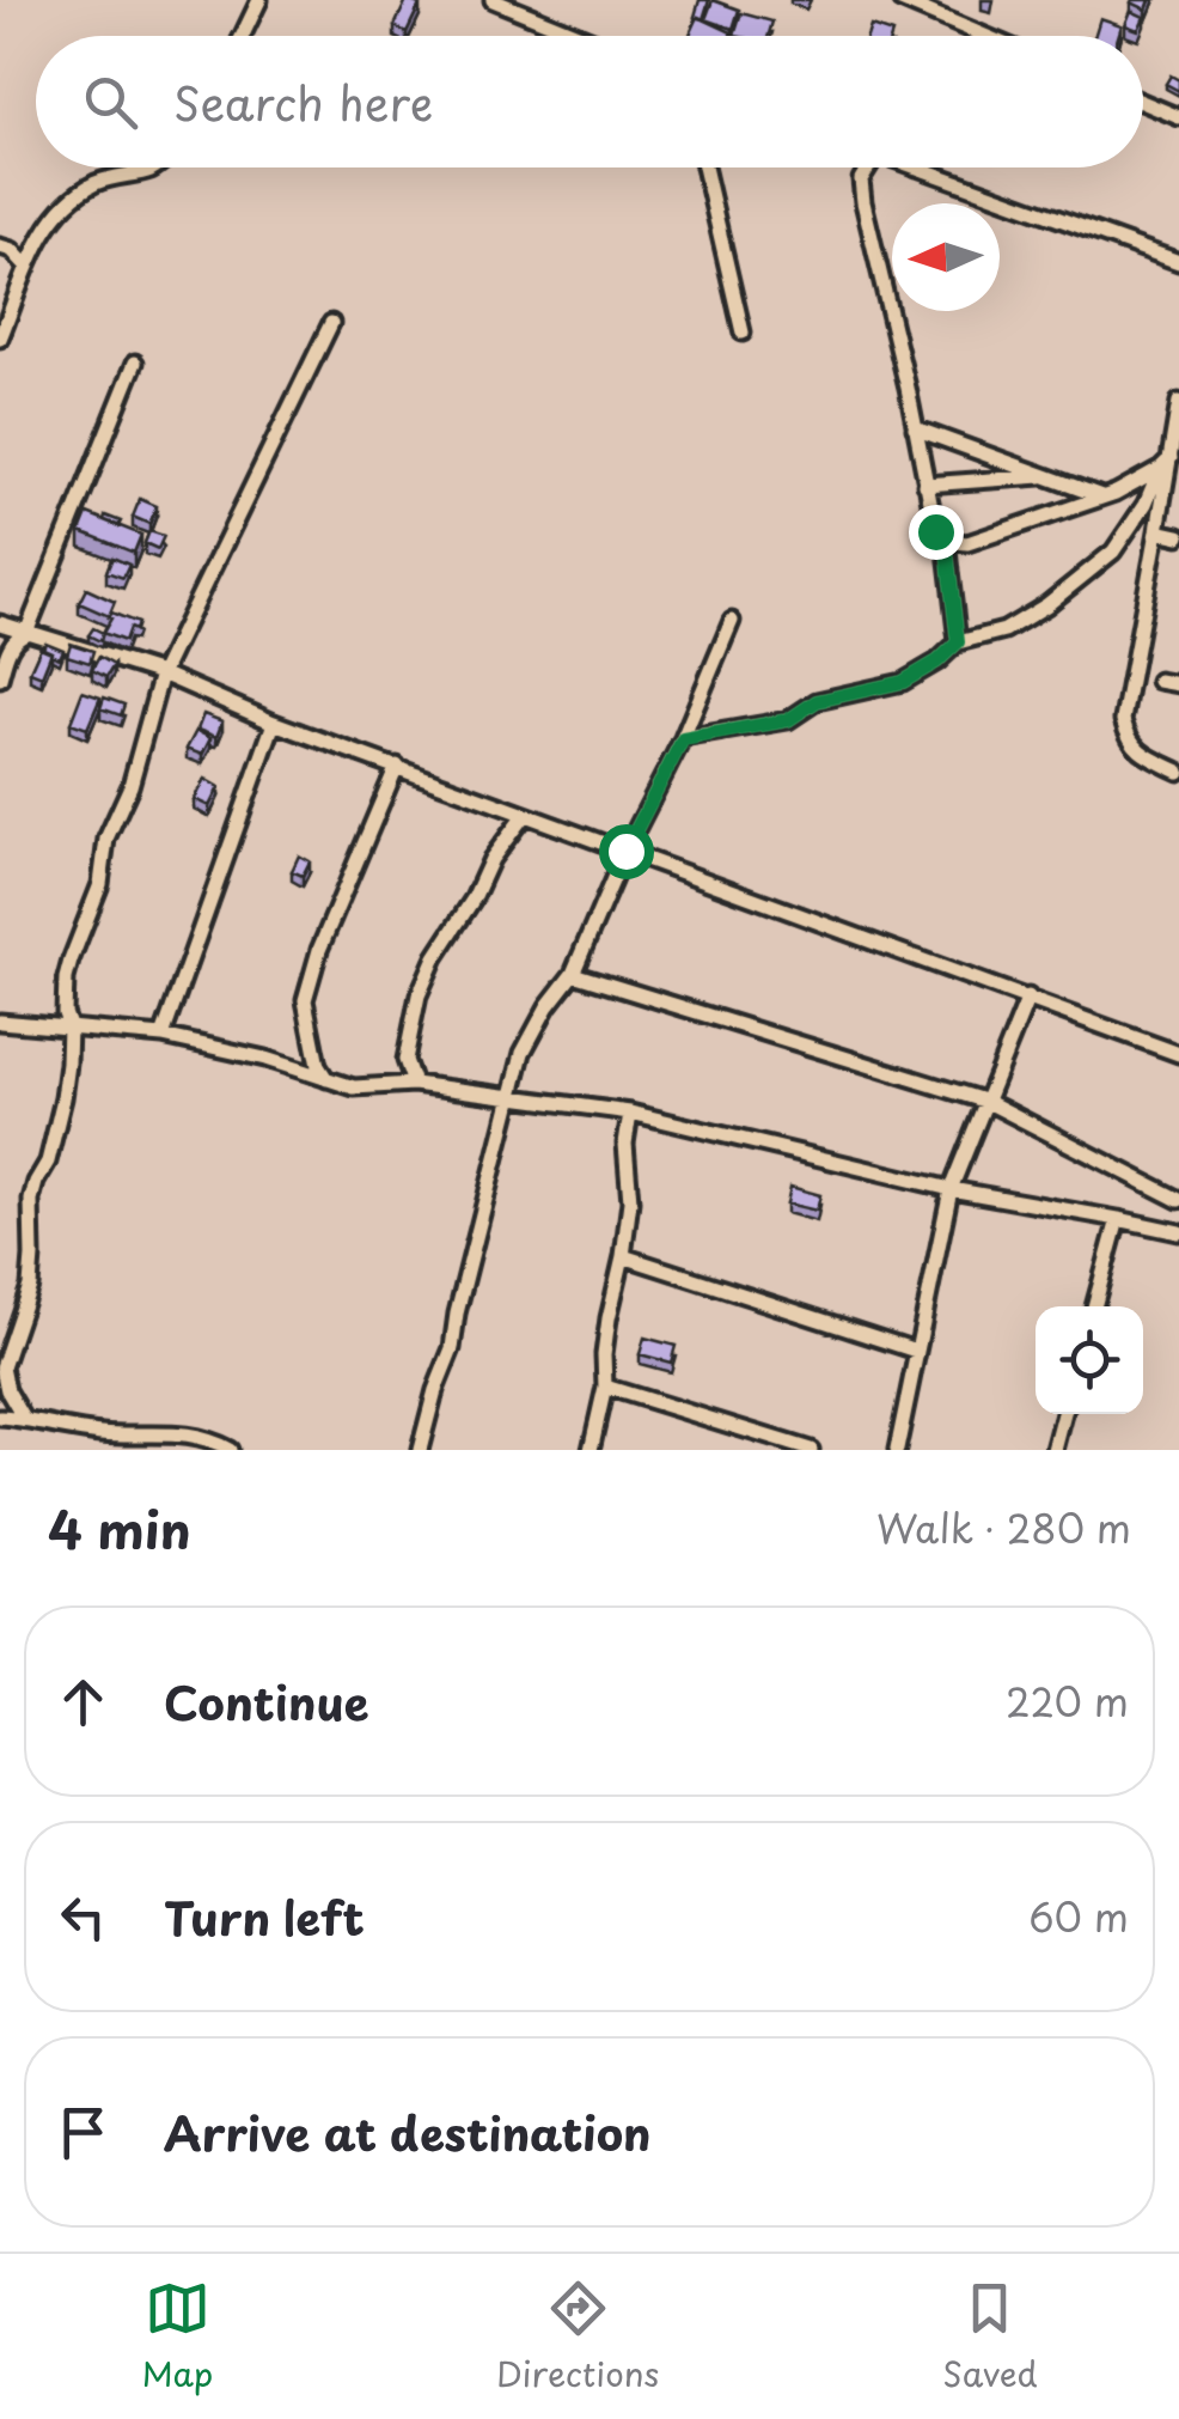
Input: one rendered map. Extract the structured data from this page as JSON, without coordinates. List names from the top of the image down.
{
  "north": "left",
  "page": {
    "search": "Search here",
    "heading": ["4 min", "Walk · 280 m"],
    "list": [
      ["Continue", "220 m"],
      ["Turn left", "60 m"],
      "Arrive at destination"
    ],
    "nav": ["Map", "Directions", "Saved"]
  }
}
